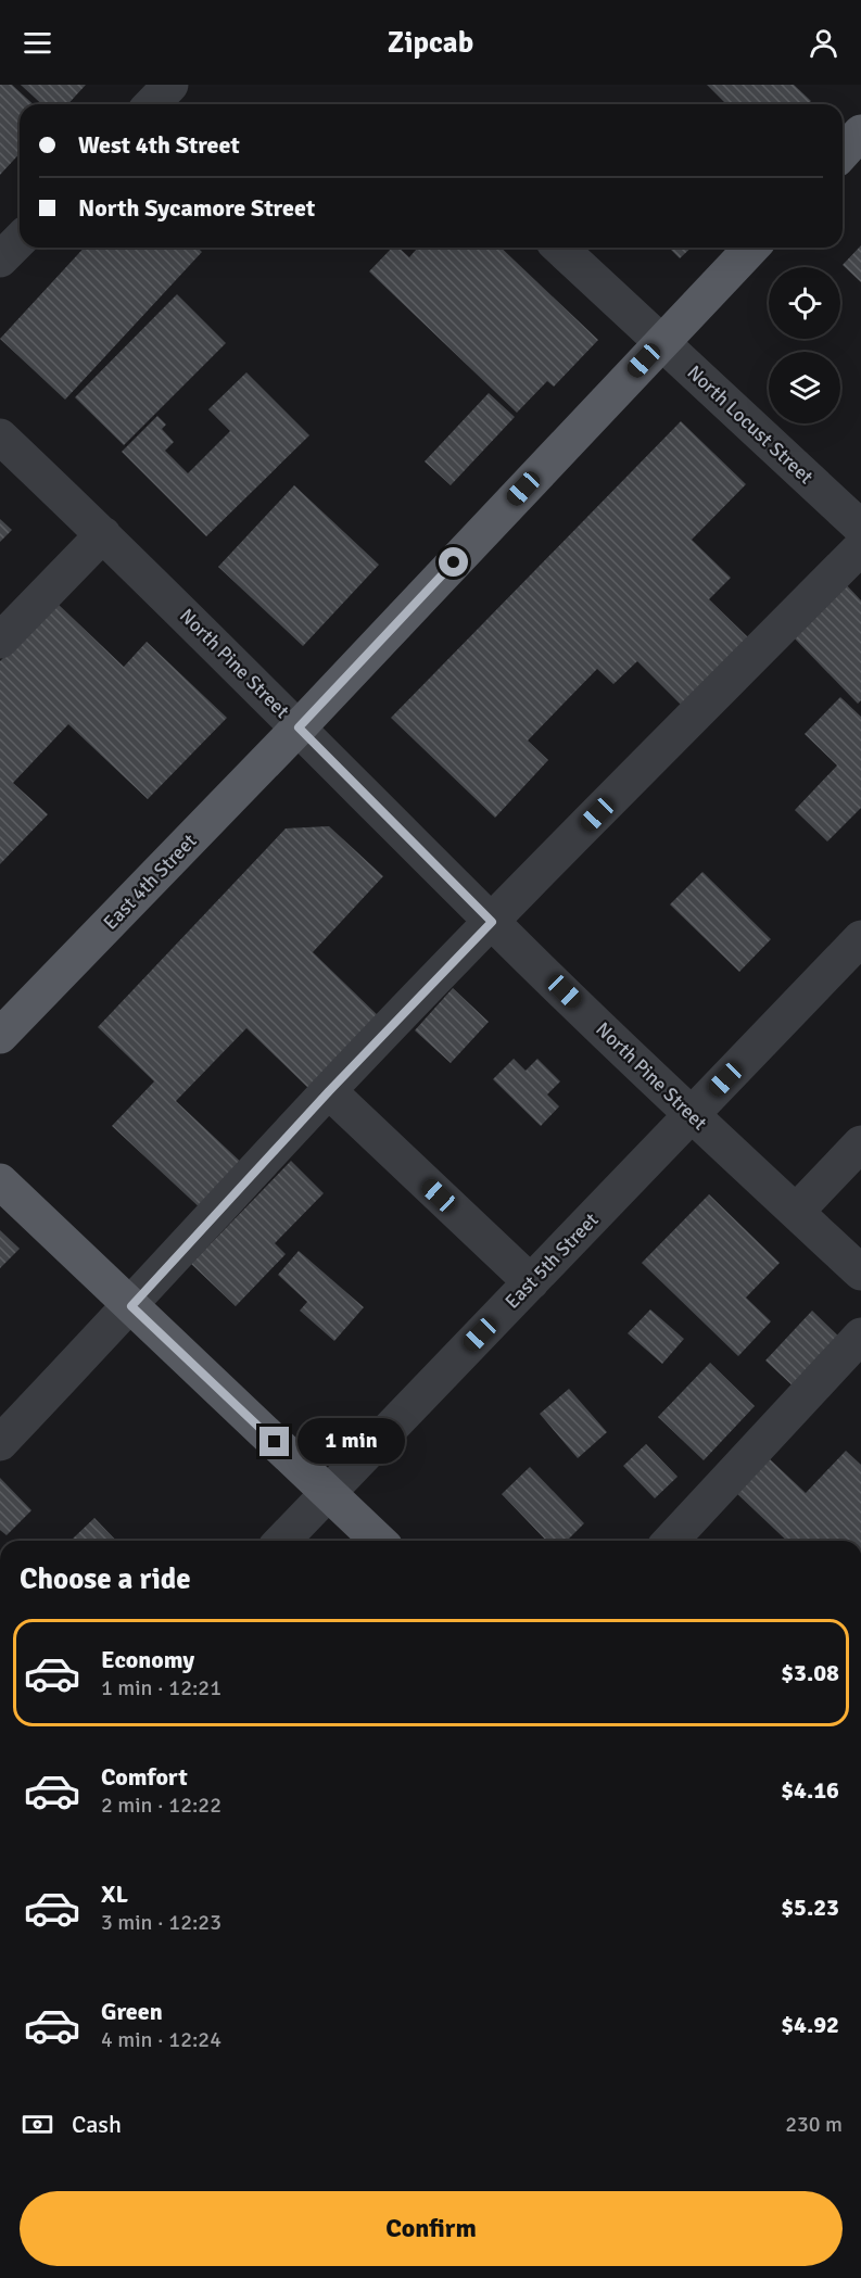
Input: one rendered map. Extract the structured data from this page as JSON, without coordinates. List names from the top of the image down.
{
  "streets": {
    "main road": ["East 4th Street"],
    "street": ["North Locust Street", "North Pine Street", "East 5th Street"]
  },
  "crossings": [
    ["North Locust Street", "East 4th Street"],
    ["North Pine Street", "East 4th Street"],
    ["North Pine Street", "East 5th Street"]
  ],
  "page": {
    "header": "Zipcab",
    "banner": ["West 4th Street", "North Sycamore Street"],
    "bubble": "1 min",
    "heading": "Choose a ride",
    "list": [
      {
        "name": "Economy",
        "note": "1 min · 12:21",
        "value": "$3.08"
      },
      {
        "name": "Comfort",
        "note": "2 min · 12:22",
        "value": "$4.16"
      },
      {
        "name": "XL",
        "note": "3 min · 12:23",
        "value": "$5.23"
      },
      {
        "name": "Green",
        "note": "4 min · 12:24",
        "value": "$4.92"
      }
    ],
    "pay": ["Cash", "230 m"],
    "buttons": "Confirm"
  }
}
